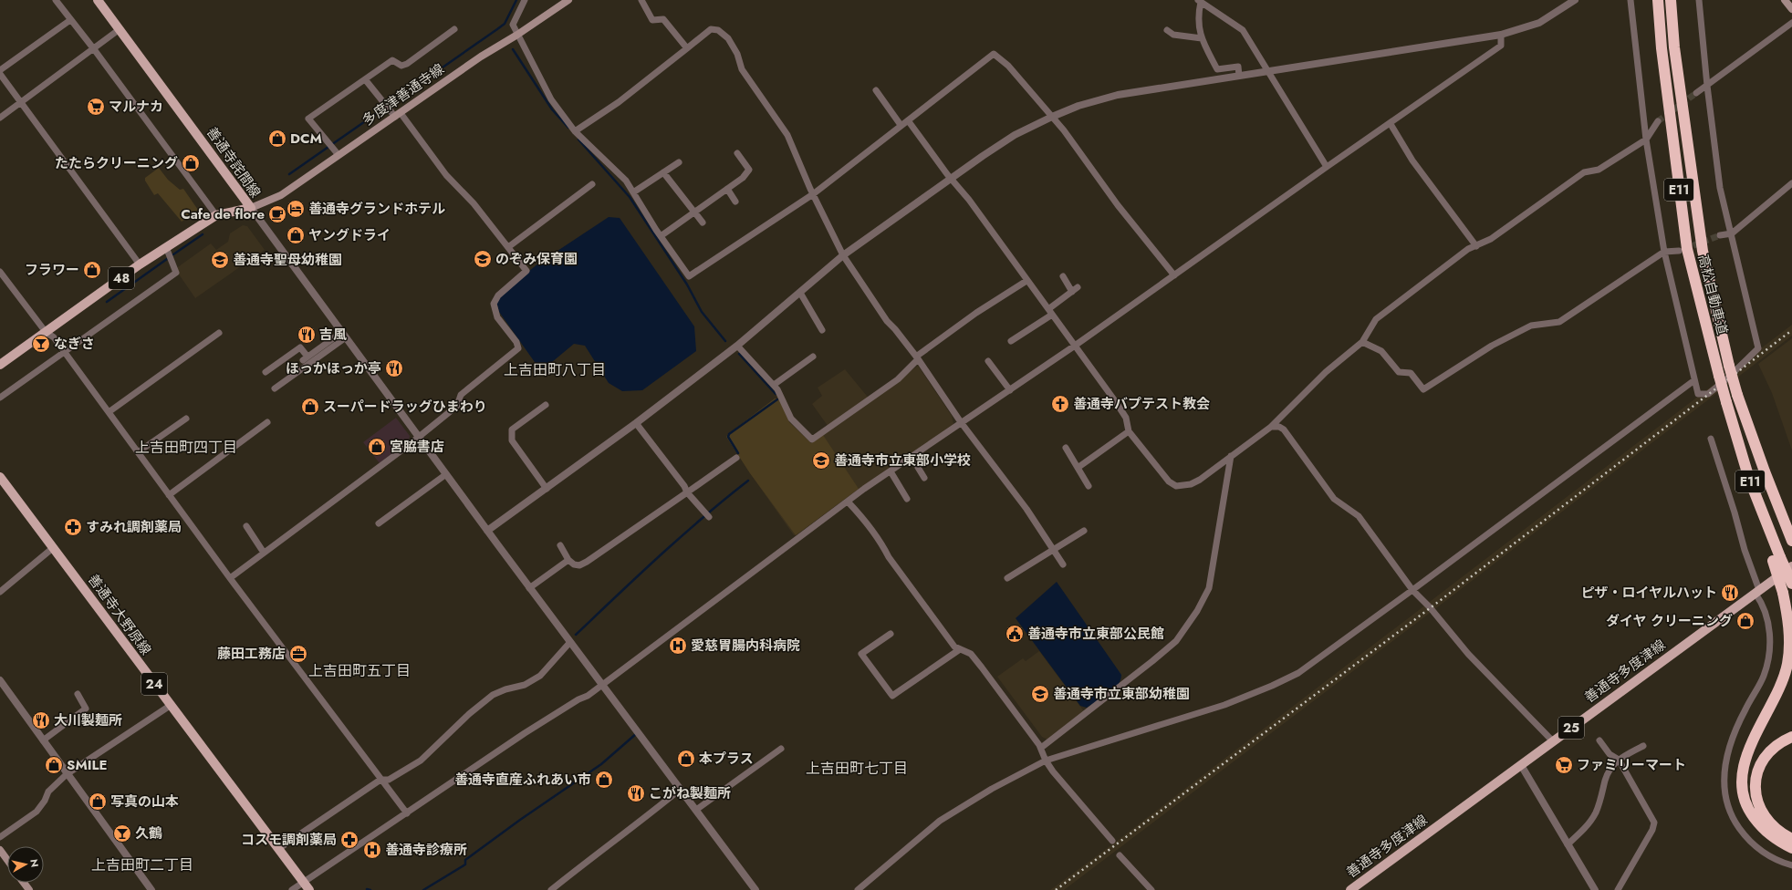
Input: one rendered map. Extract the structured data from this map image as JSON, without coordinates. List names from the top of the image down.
{
  "streets": {
    "highway": ["E11", "高松自動車道"],
    "main road": [
      "多度津善通寺線",
      "善通寺詫間線",
      "48",
      "善通寺大野原線",
      "善通寺多度津線",
      "24",
      "25"
    ]
  },
  "crossings": [
    ["多度津善通寺線", "善通寺詫間線"]
  ],
  "districts": [
    "上吉田町八丁目",
    "上吉田町四丁目",
    "上吉田町五丁目",
    "上吉田町七丁目",
    "上吉田町二丁目"
  ],
  "places": {
    "supermarket": ["マルナカ", "ファミリーマート"],
    "shop": [
      "DCM",
      "たたらクリーニング",
      "ヤングドライ",
      "フラワー",
      "スーパードラッグひまわり",
      "宮脇書店",
      "ダイヤ クリーニング",
      "本プラス",
      "SMILE",
      "善通寺直産ふれあい市",
      "写真の山本"
    ],
    "hotel": ["善通寺グランドホテル"],
    "cafe": ["Cafe de flore"],
    "school or university": [
      "のぞみ保育園",
      "善通寺聖母幼稚園",
      "善通寺市立東部小学校",
      "善通寺市立東部幼稚園"
    ],
    "restaurant": [
      "吉風",
      "ほっかほっか亭",
      "ピザ・ロイヤルハット",
      "大川製麺所",
      "こがね製麺所"
    ],
    "bar": ["なぎさ", "久鶴"],
    "church": ["善通寺バプテスト教会"],
    "pharmacy": ["すみれ調剤薬局", "コスモ調剤薬局"],
    "public building": ["善通寺市立東部公民館"],
    "hospital": ["愛慈胃腸内科病院", "善通寺診療所"],
    "office": ["藤田工務店"]
  },
  "north": "right"
}
